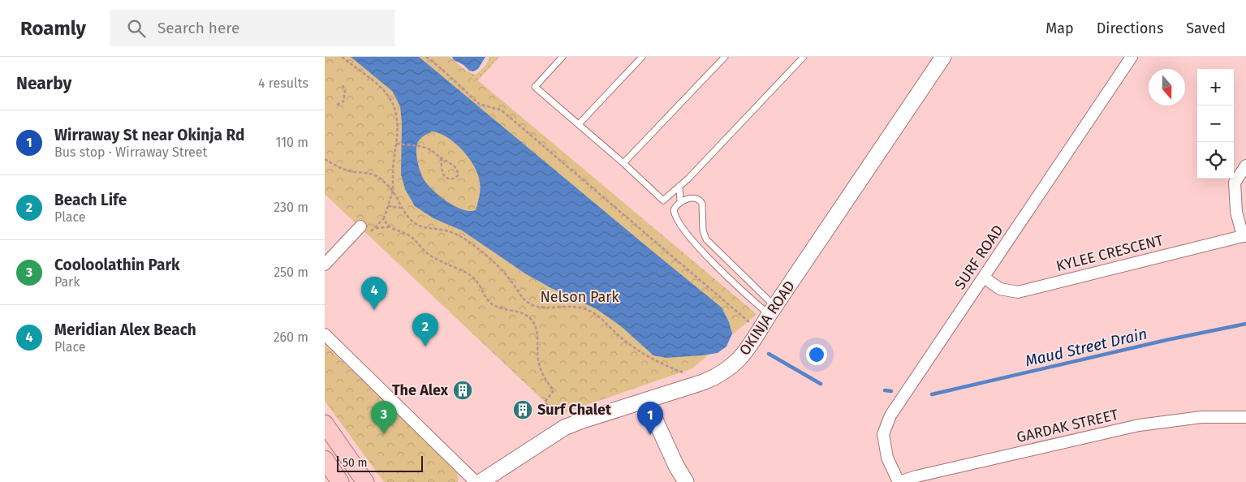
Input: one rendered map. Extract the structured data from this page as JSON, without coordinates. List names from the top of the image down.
{
  "streets": {
    "street": [
      "KYLEE CRESCENT",
      "SURF ROAD",
      "OKINJA ROAD",
      "GARDAK STREET"
    ]
  },
  "crossings": [
    ["KYLEE CRESCENT", "SURF ROAD"],
    ["SURF ROAD", "GARDAK STREET"]
  ],
  "water": ["Maud Street Drain"],
  "parks": ["Nelson Park"],
  "places": {
    "building": ["The Alex", "Surf Chalet"]
  },
  "scale_bar": "50 m",
  "north": "bottom",
  "page": {
    "header": "Roamly",
    "search": "Search here",
    "nav": ["Map", "Directions", "Saved"],
    "heading": ["Nearby", "4 results"],
    "map_buttons": ["+", "−"],
    "list": [
      {
        "mark": "1",
        "name": "Wirraway St near Okinja Rd",
        "note": "Bus stop · Wirraway Street",
        "value": "110 m"
      },
      {
        "mark": "2",
        "name": "Beach Life",
        "note": "Place",
        "value": "230 m"
      },
      {
        "mark": "3",
        "name": "Cooloolathin Park",
        "note": "Park",
        "value": "250 m"
      },
      {
        "mark": "4",
        "name": "Meridian Alex Beach",
        "note": "Place",
        "value": "260 m"
      }
    ],
    "pins": [
      "4",
      "2",
      "3",
      "1"
    ],
    "scale": "50 m"
  }
}
